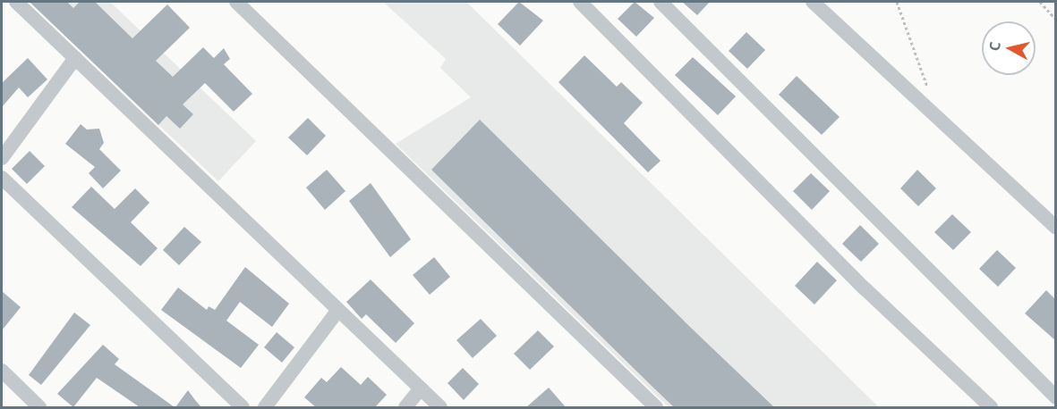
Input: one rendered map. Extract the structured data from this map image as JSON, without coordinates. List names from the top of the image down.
{
  "north": "left"
}
